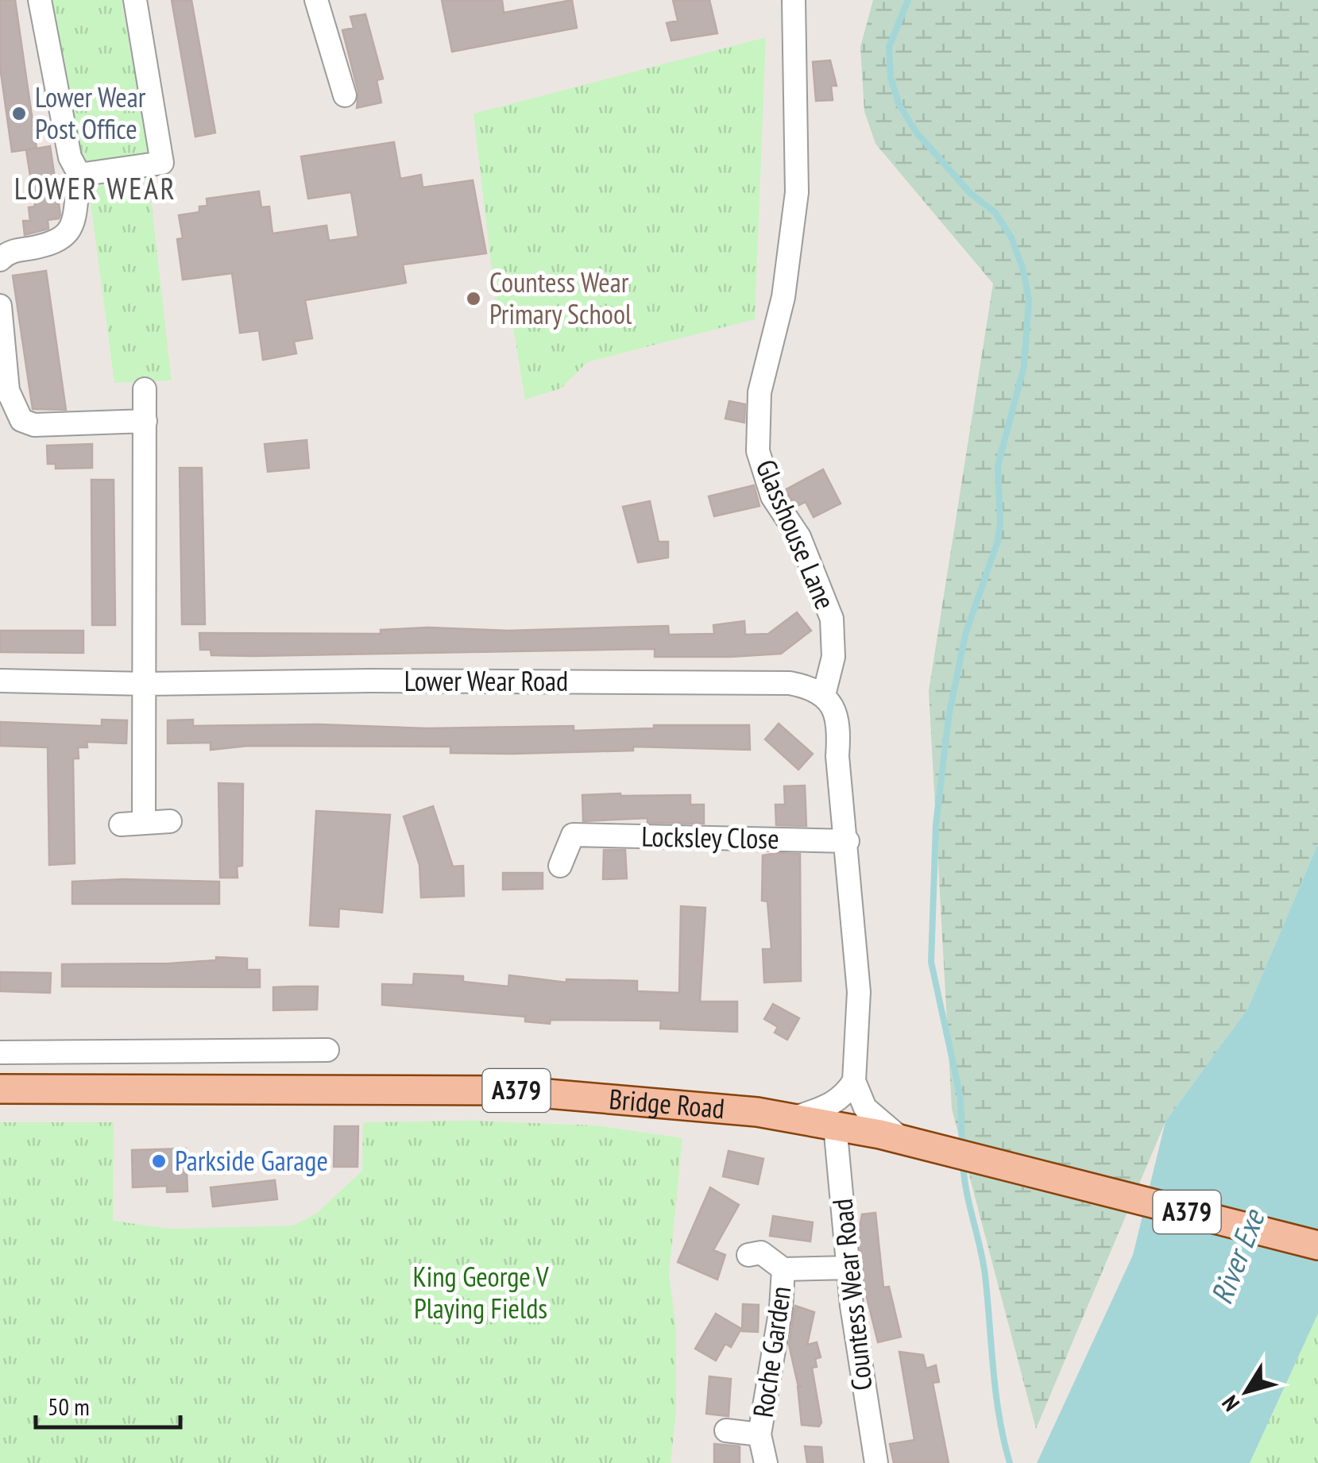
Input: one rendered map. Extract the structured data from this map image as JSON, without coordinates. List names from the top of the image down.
{
  "streets": {
    "main road": ["A379", "Bridge Road"],
    "street": [
      "Glasshouse Lane",
      "Lower Wear Road",
      "Locksley Close",
      "Countess Wear Road",
      "Roche Garden"
    ]
  },
  "crossings": [
    ["Glasshouse Lane", "Lower Wear Road"],
    ["Bridge Road", "Countess Wear Road"],
    ["Countess Wear Road", "Roche Garden"]
  ],
  "districts": ["LOWER WEAR"],
  "water": ["River Exe"],
  "parks": ["King George V Playing Fields"],
  "places": ["Lower Wear Post Office", "Countess Wear Primary School", "Parkside Garage"],
  "scale_bar": "50 m",
  "north": "bottom left"
}
